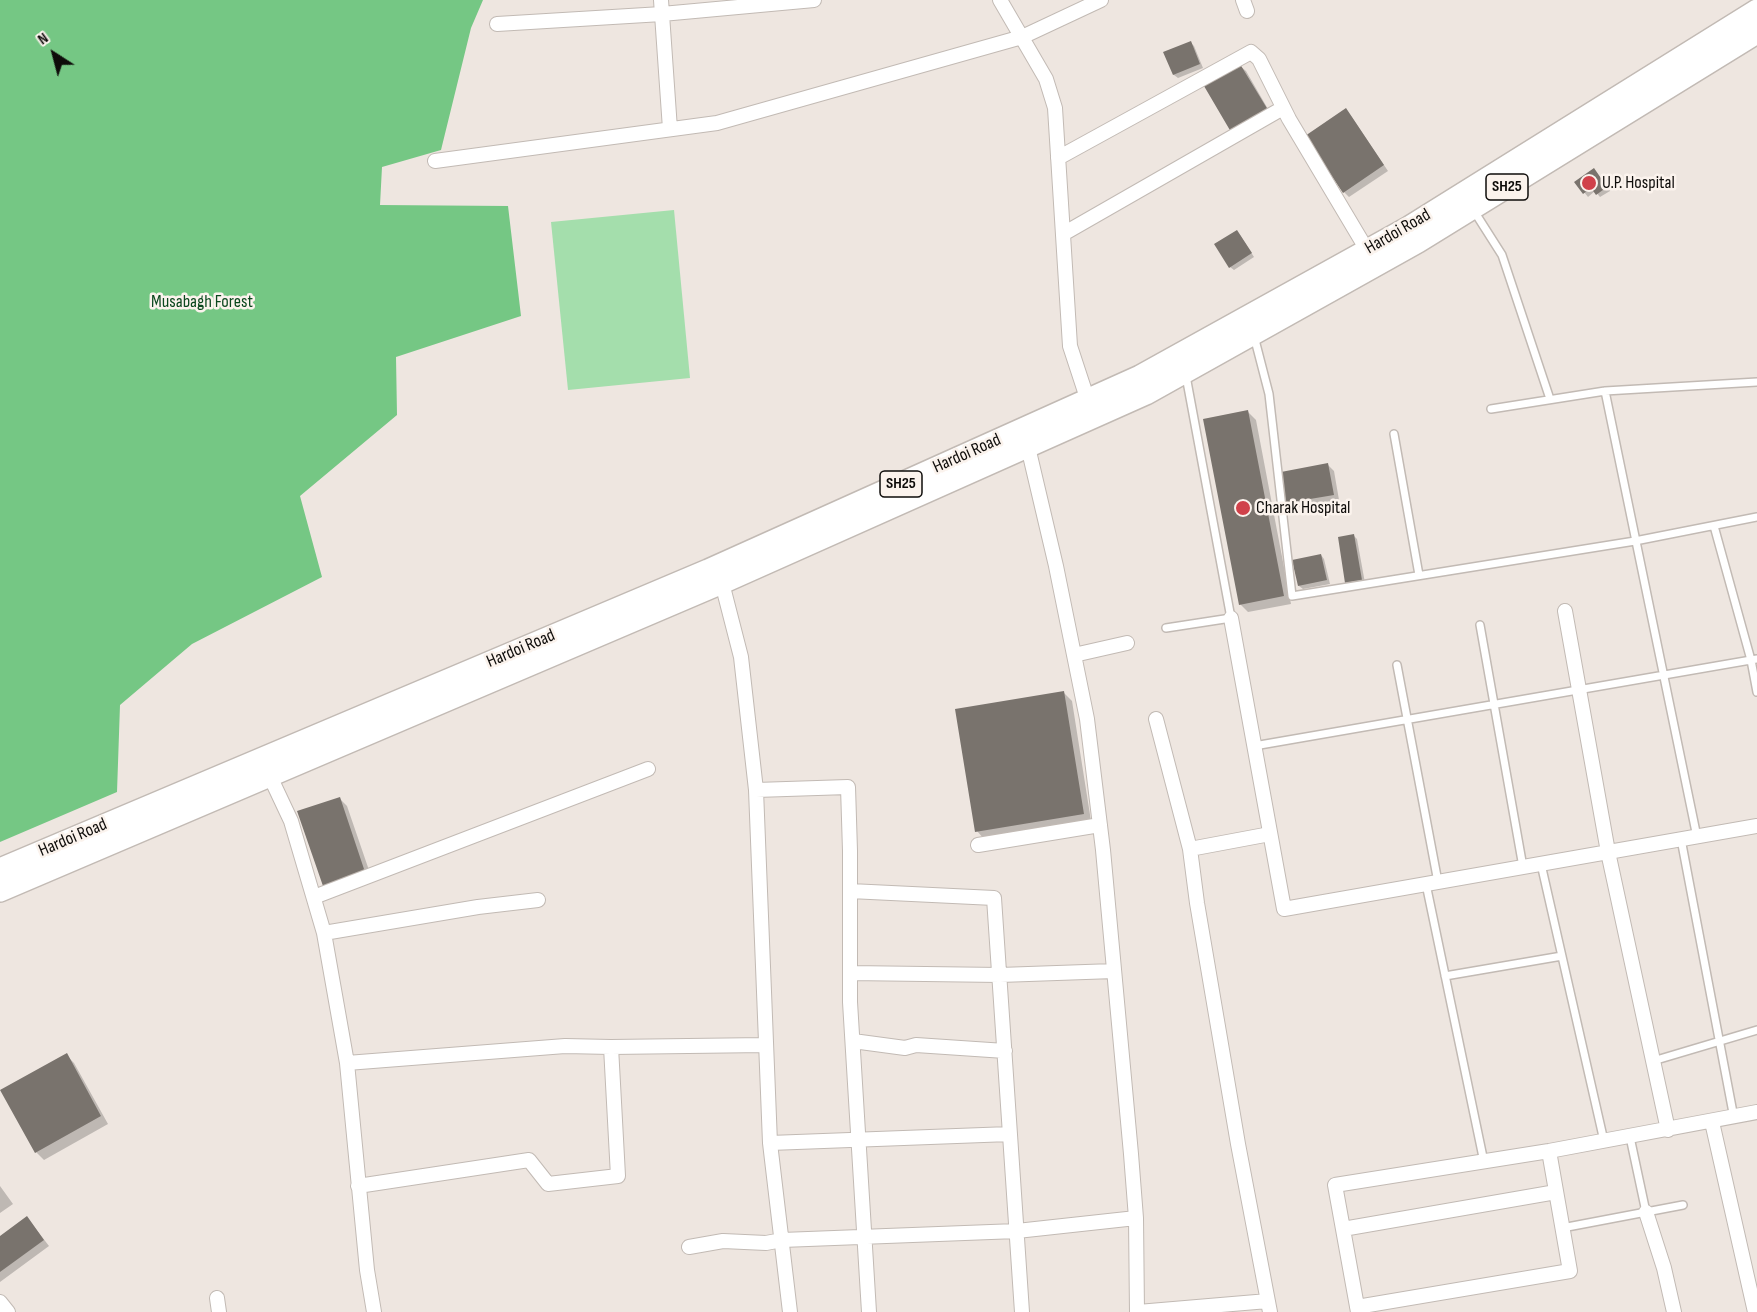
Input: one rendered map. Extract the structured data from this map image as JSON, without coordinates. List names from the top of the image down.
{
  "streets": {
    "main road": ["SH25", "Hardoi Road"]
  },
  "parks": ["Musabagh Forest"],
  "places": ["U.P. Hospital", "Charak Hospital"],
  "north": "top left"
}
